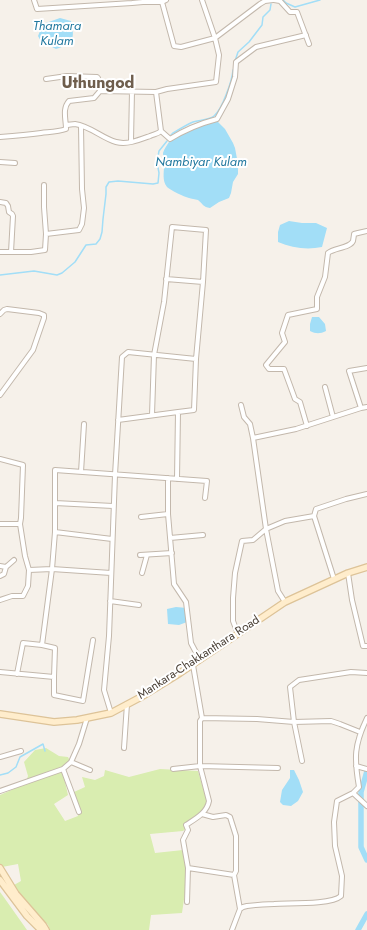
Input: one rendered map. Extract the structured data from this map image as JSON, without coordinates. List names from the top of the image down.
{
  "streets": {
    "main road": ["Mankara-Chakkanthara Road"]
  },
  "districts": ["Uthungod"],
  "water": ["Thamara Kulam", "Nambiyar Kulam"]
}
